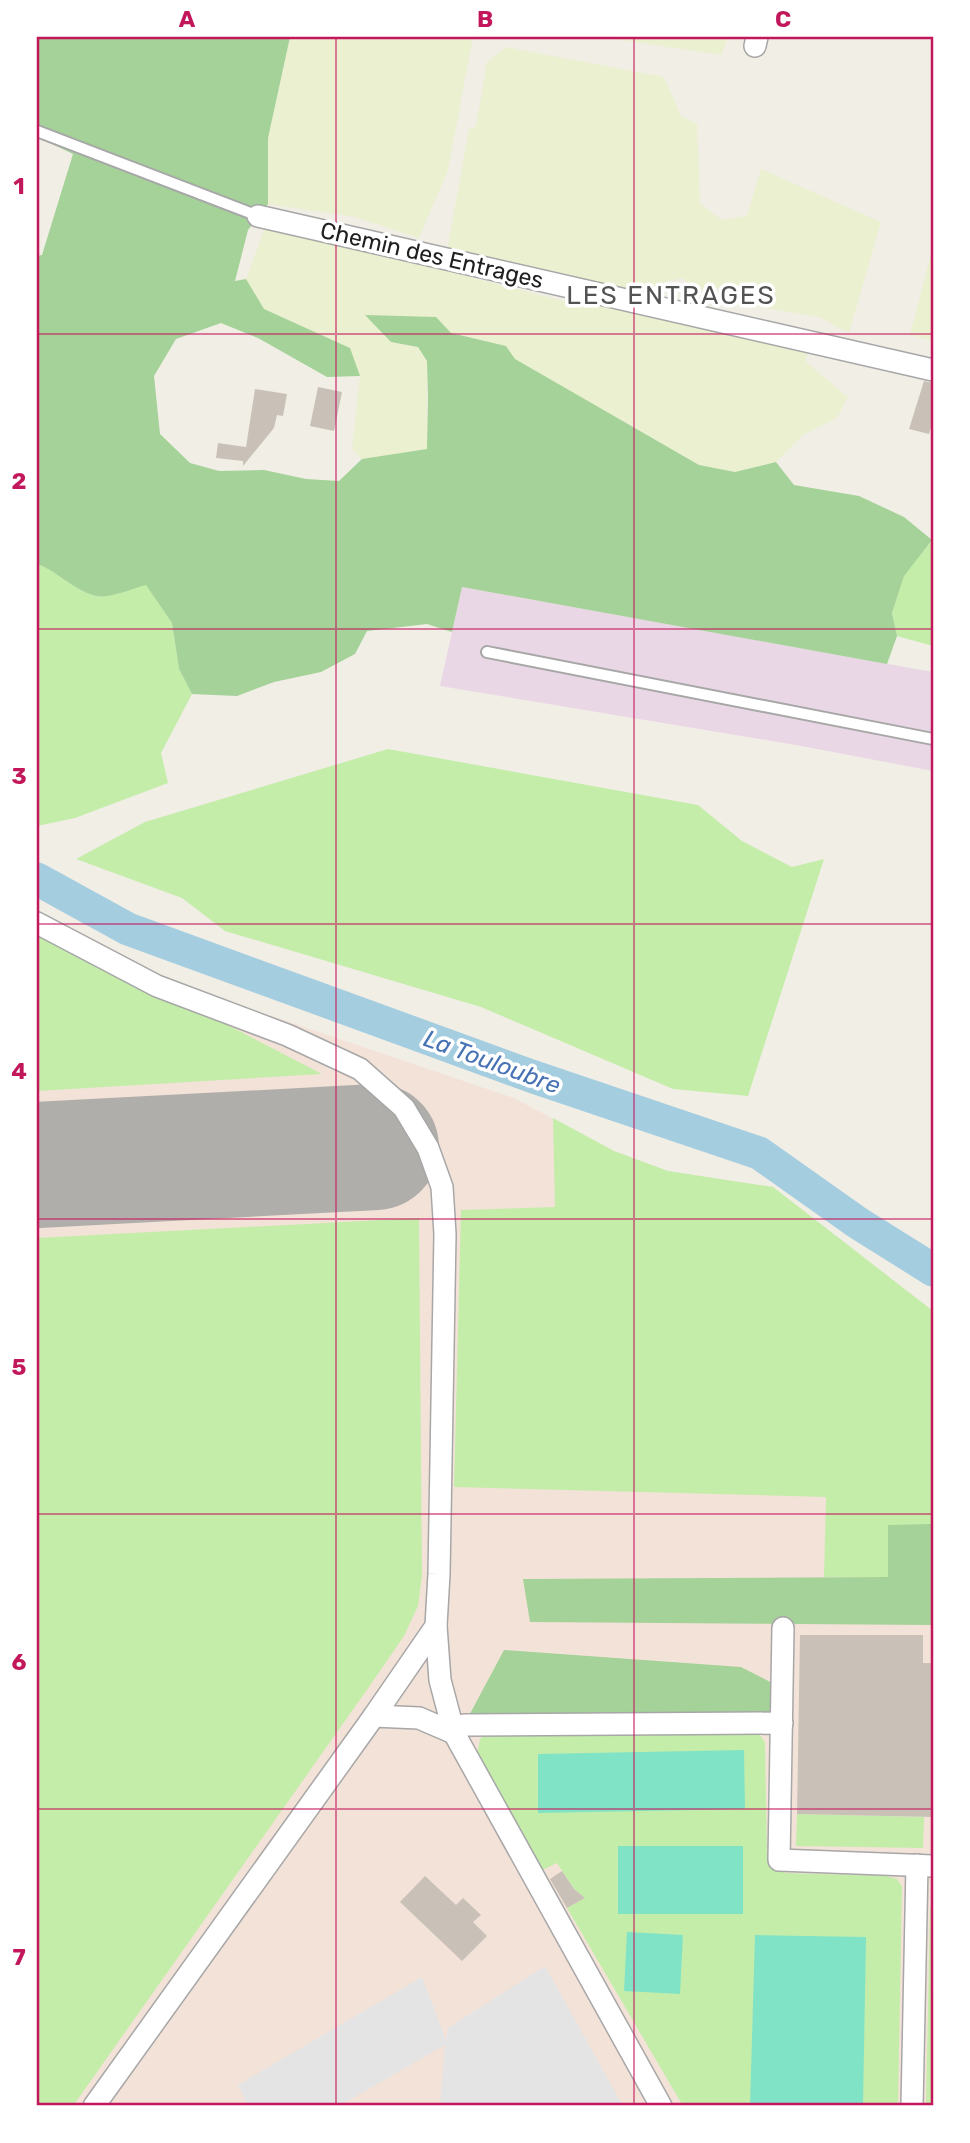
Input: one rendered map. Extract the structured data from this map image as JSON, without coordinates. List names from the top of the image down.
{
  "streets": {
    "street": ["Chemin des Entrages"]
  },
  "districts": ["LES ENTRAGES"],
  "water": ["La Touloubre"],
  "grid": {
    "columns": ["A", "B", "C"],
    "rows": [
      "1",
      "2",
      "3",
      "4",
      "5",
      "6",
      "7"
    ]
  }
}
